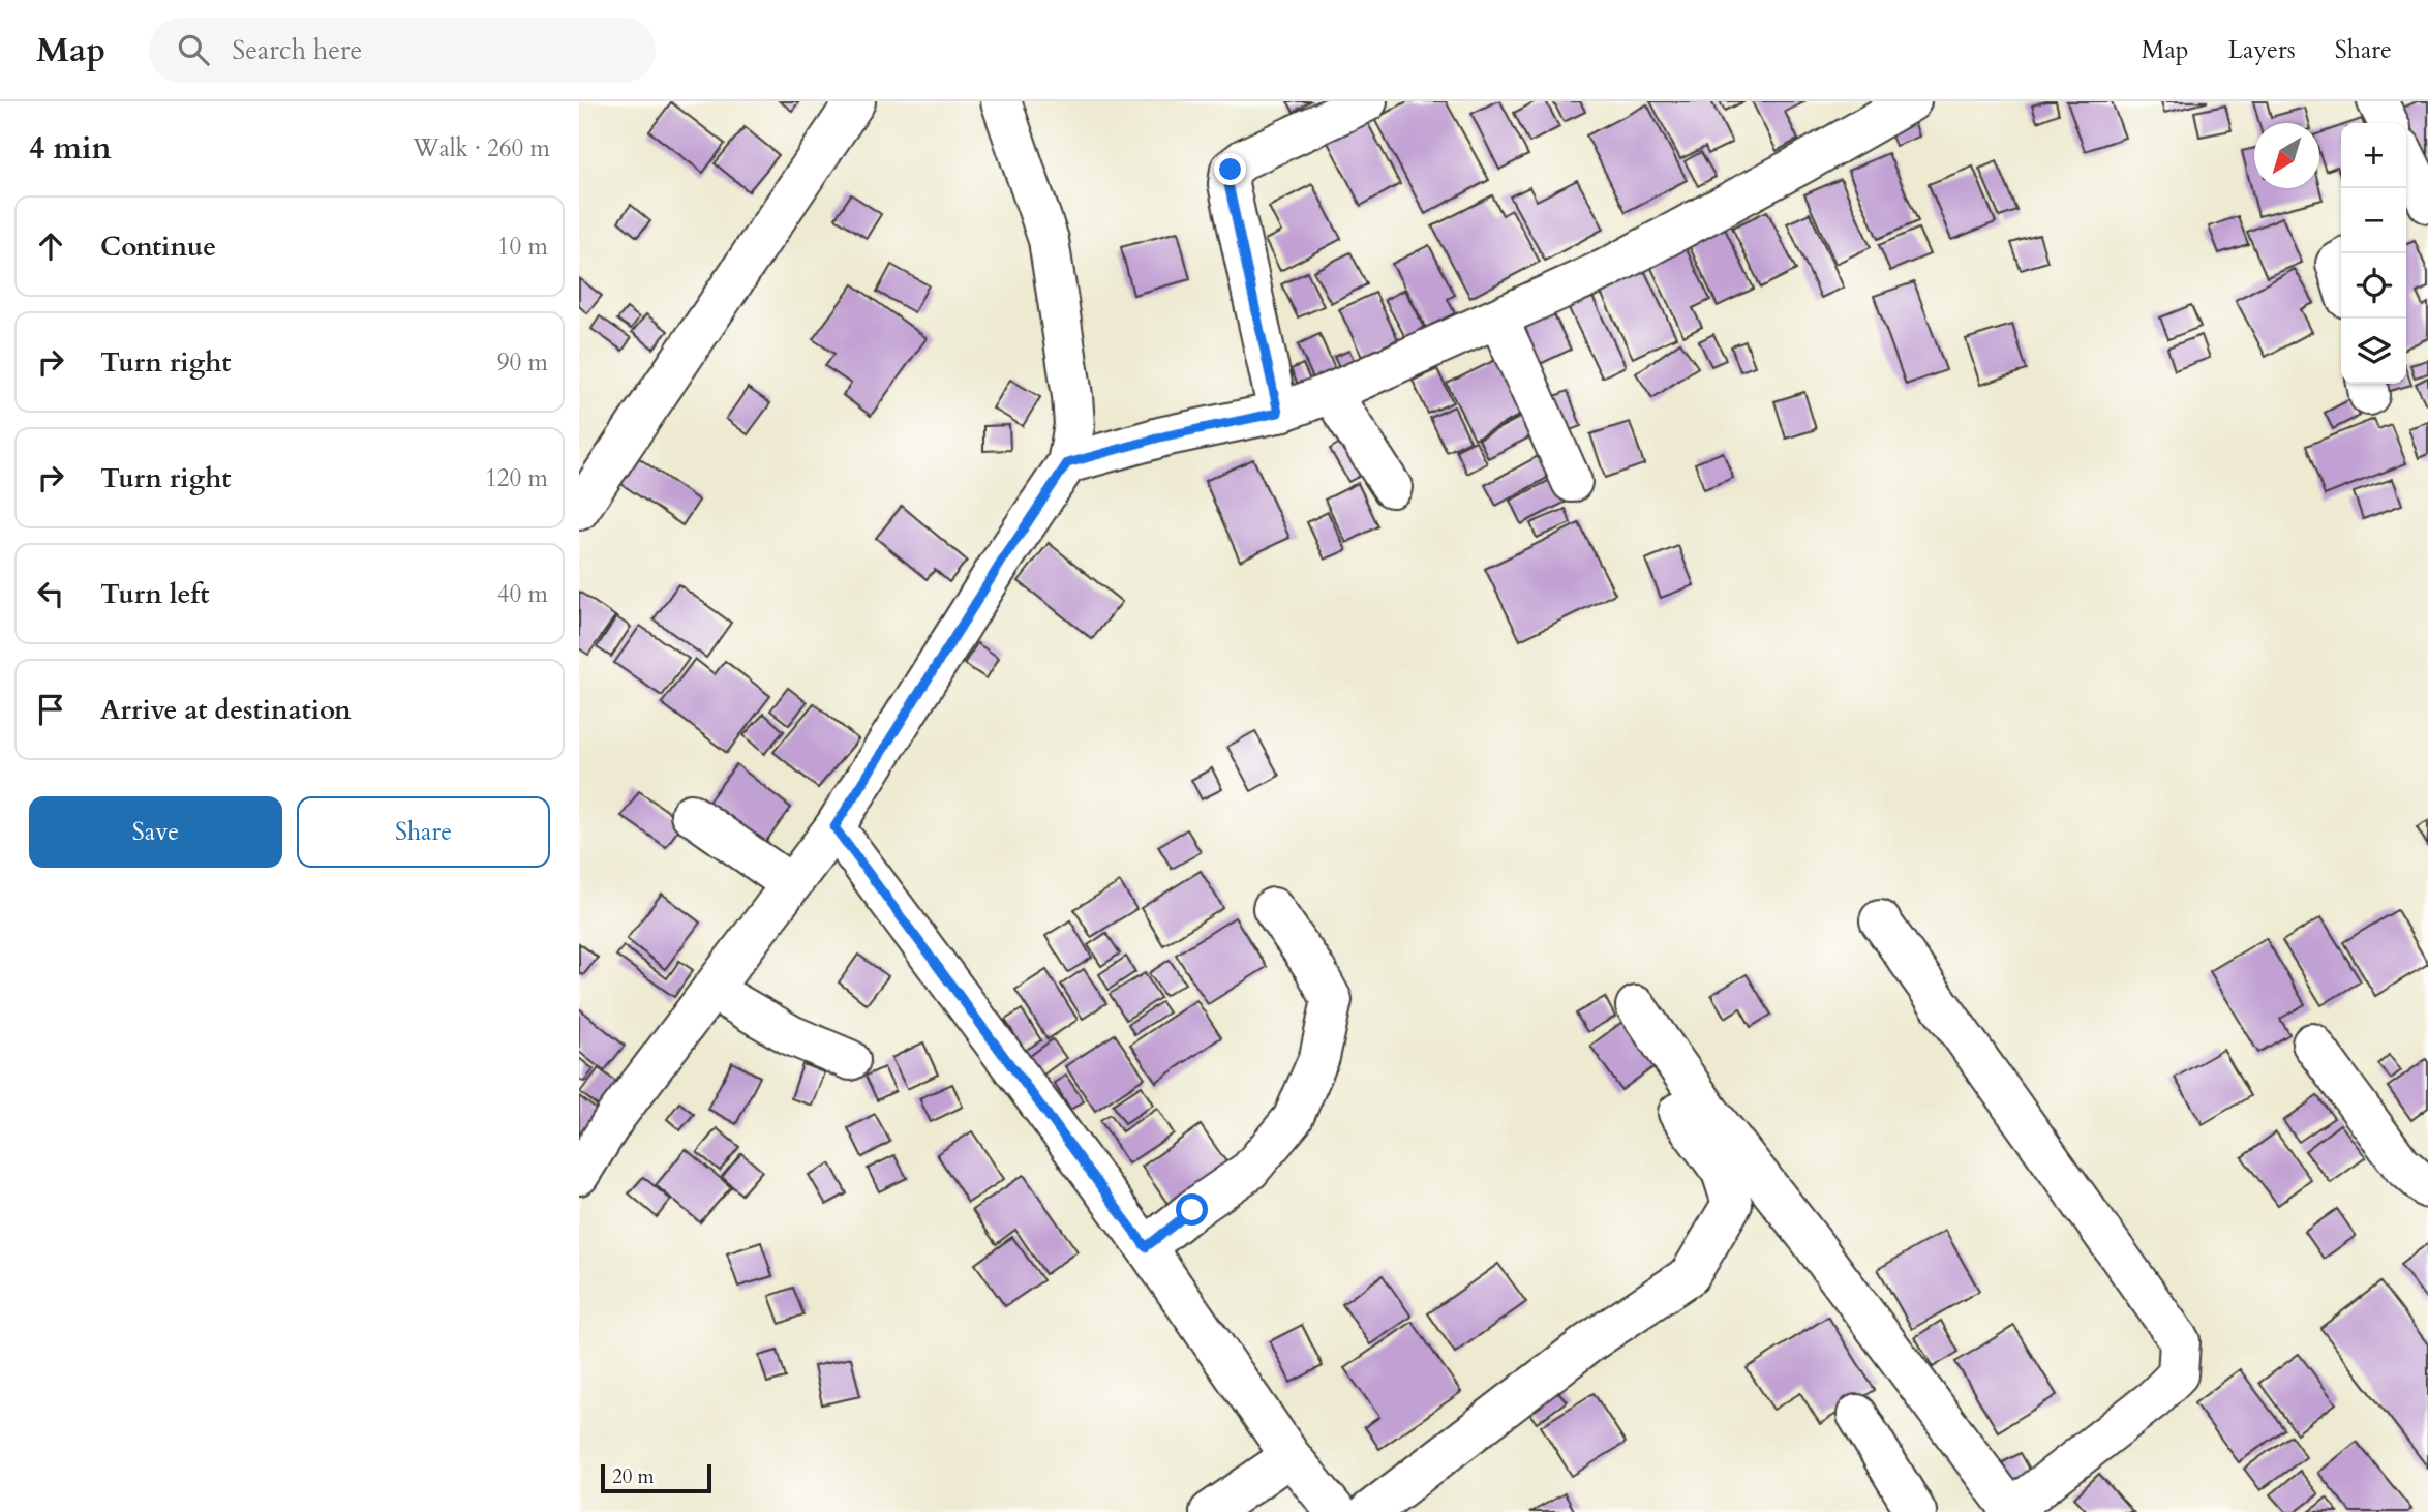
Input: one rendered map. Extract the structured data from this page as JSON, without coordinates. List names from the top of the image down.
{
  "scale_bar": "20 m",
  "north": "bottom left",
  "page": {
    "header": "Map",
    "search": "Search here",
    "nav": ["Map", "Layers", "Share"],
    "heading": ["4 min", "Walk · 260 m"],
    "map_buttons": ["+", "−"],
    "list": [
      ["Continue", "10 m"],
      ["Turn right", "90 m"],
      ["Turn right", "120 m"],
      ["Turn left", "40 m"],
      "Arrive at destination"
    ],
    "buttons": ["Save", "Share"],
    "scale": "20 m"
  }
}
